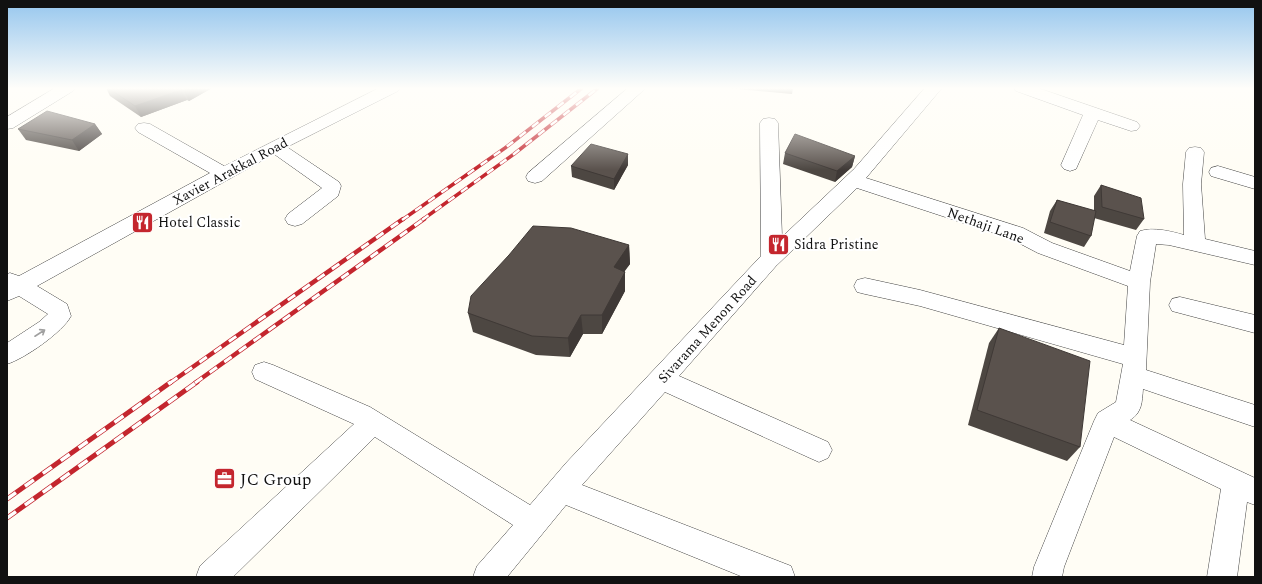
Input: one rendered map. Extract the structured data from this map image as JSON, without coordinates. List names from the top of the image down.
{
  "streets": {
    "street": ["Xavier Arakkal Road", "Nethaji Lane", "Sivarama Menon Road"]
  },
  "crossings": [
    ["Nethaji Lane", "Sivarama Menon Road"]
  ],
  "places": {
    "restaurant": ["Hotel Classic", "Sidra Pristine"],
    "office": ["JC Group"]
  }
}
